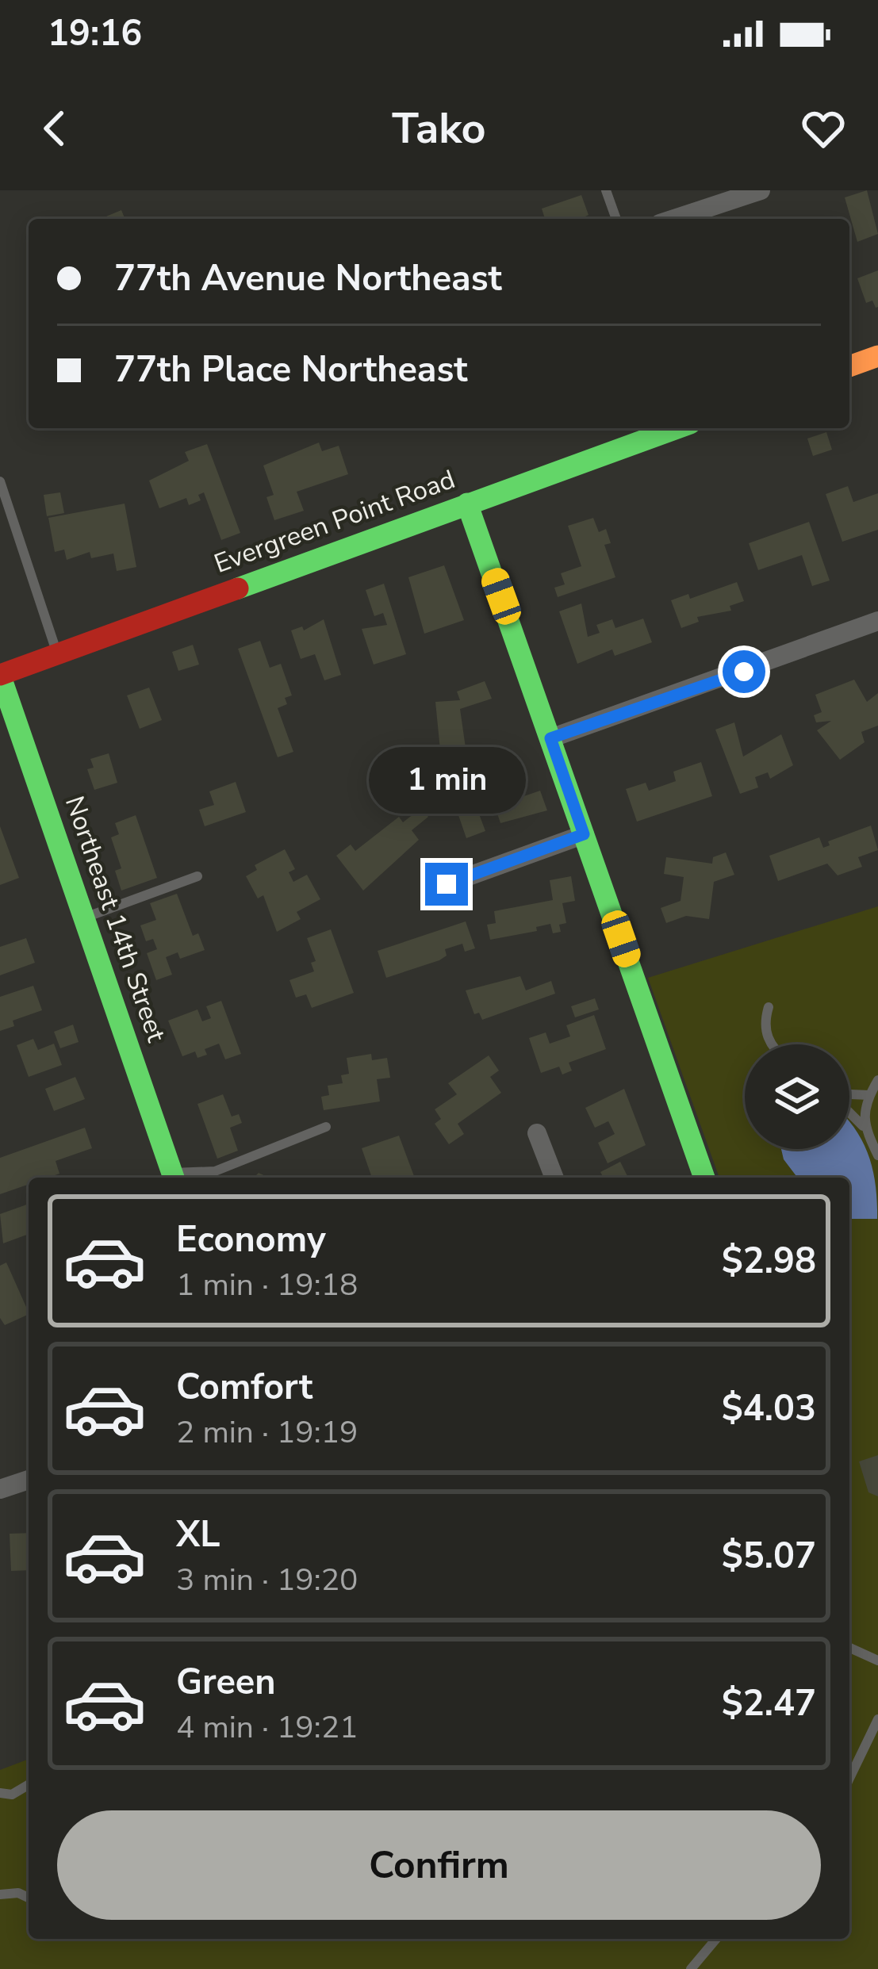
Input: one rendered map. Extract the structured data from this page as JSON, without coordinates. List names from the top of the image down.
{
  "streets": {
    "street": ["Evergreen Point Road", "Northeast 14th Street"]
  },
  "crossings": [
    ["Evergreen Point Road", "Northeast 14th Street"]
  ],
  "page": {
    "status": "19:16",
    "header": "Tako",
    "banner": ["77th Avenue Northeast", "77th Place Northeast"],
    "bubble": "1 min",
    "list": [
      {
        "name": "Economy",
        "note": "1 min · 19:18",
        "value": "$2.98"
      },
      {
        "name": "Comfort",
        "note": "2 min · 19:19",
        "value": "$4.03"
      },
      {
        "name": "XL",
        "note": "3 min · 19:20",
        "value": "$5.07"
      },
      {
        "name": "Green",
        "note": "4 min · 19:21",
        "value": "$2.47"
      }
    ],
    "buttons": "Confirm"
  }
}
